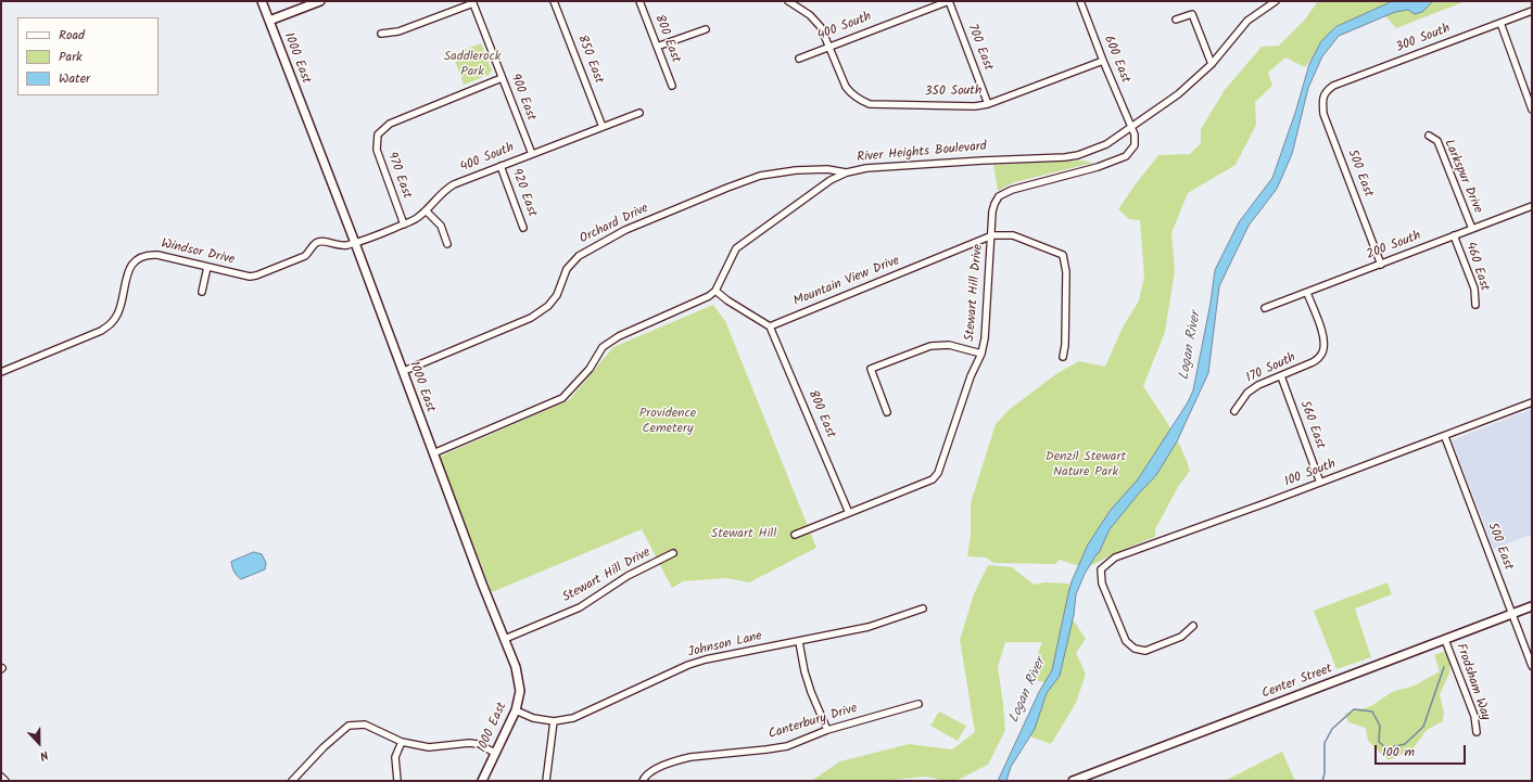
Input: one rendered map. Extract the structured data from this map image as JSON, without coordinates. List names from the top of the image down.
{
  "streets": {
    "street": [
      "400 South",
      "800 East",
      "300 South",
      "700 East",
      "1000 East",
      "850 East",
      "600 East",
      "350 South",
      "900 East",
      "River Heights Boulevard",
      "500 East",
      "970 East",
      "Larkspur Drive",
      "920 East",
      "Orchard Drive",
      "200 South",
      "Windsor Drive",
      "460 East",
      "Mountain View Drive",
      "Stewart Hill Drive",
      "170 South",
      "560 East",
      "100 South",
      "Johnson Lane",
      "Center Street",
      "Frodsham Way",
      "Canterbury Drive"
    ]
  },
  "crossings": [
    ["400 South", "700 East"],
    ["400 South", "1000 East"],
    ["400 South", "850 East"],
    ["400 South", "350 South"],
    ["400 South", "900 East"],
    ["400 South", "970 East"],
    ["400 South", "920 East"],
    ["400 South", "Windsor Drive"],
    ["800 East", "Mountain View Drive"],
    ["800 East", "Stewart Hill Drive"],
    ["300 South", "500 East"],
    ["700 East", "350 South"],
    ["1000 East", "Orchard Drive"],
    ["1000 East", "Windsor Drive"],
    ["1000 East", "Stewart Hill Drive"],
    ["1000 East", "Johnson Lane"],
    ["600 East", "350 South"],
    ["600 East", "River Heights Boulevard"],
    ["600 East", "Stewart Hill Drive"],
    ["900 East", "970 East"],
    ["River Heights Boulevard", "Orchard Drive"],
    ["River Heights Boulevard", "Stewart Hill Drive"],
    ["500 East", "200 South"],
    ["500 East", "100 South"],
    ["500 East", "Center Street"],
    ["Larkspur Drive", "200 South"],
    ["200 South", "460 East"],
    ["200 South", "170 South"],
    ["Mountain View Drive", "Stewart Hill Drive"],
    ["170 South", "560 East"],
    ["560 East", "100 South"],
    ["Center Street", "Frodsham Way"]
  ],
  "water": ["Logan River"],
  "parks": [
    "Saddlerock Park",
    "Providence Cemetery",
    "Denzil Stewart Nature Park",
    "Stewart Hill"
  ],
  "legend": ["Road", "Park", "Water"],
  "scale_bar": "100 m",
  "north": "bottom"
}
